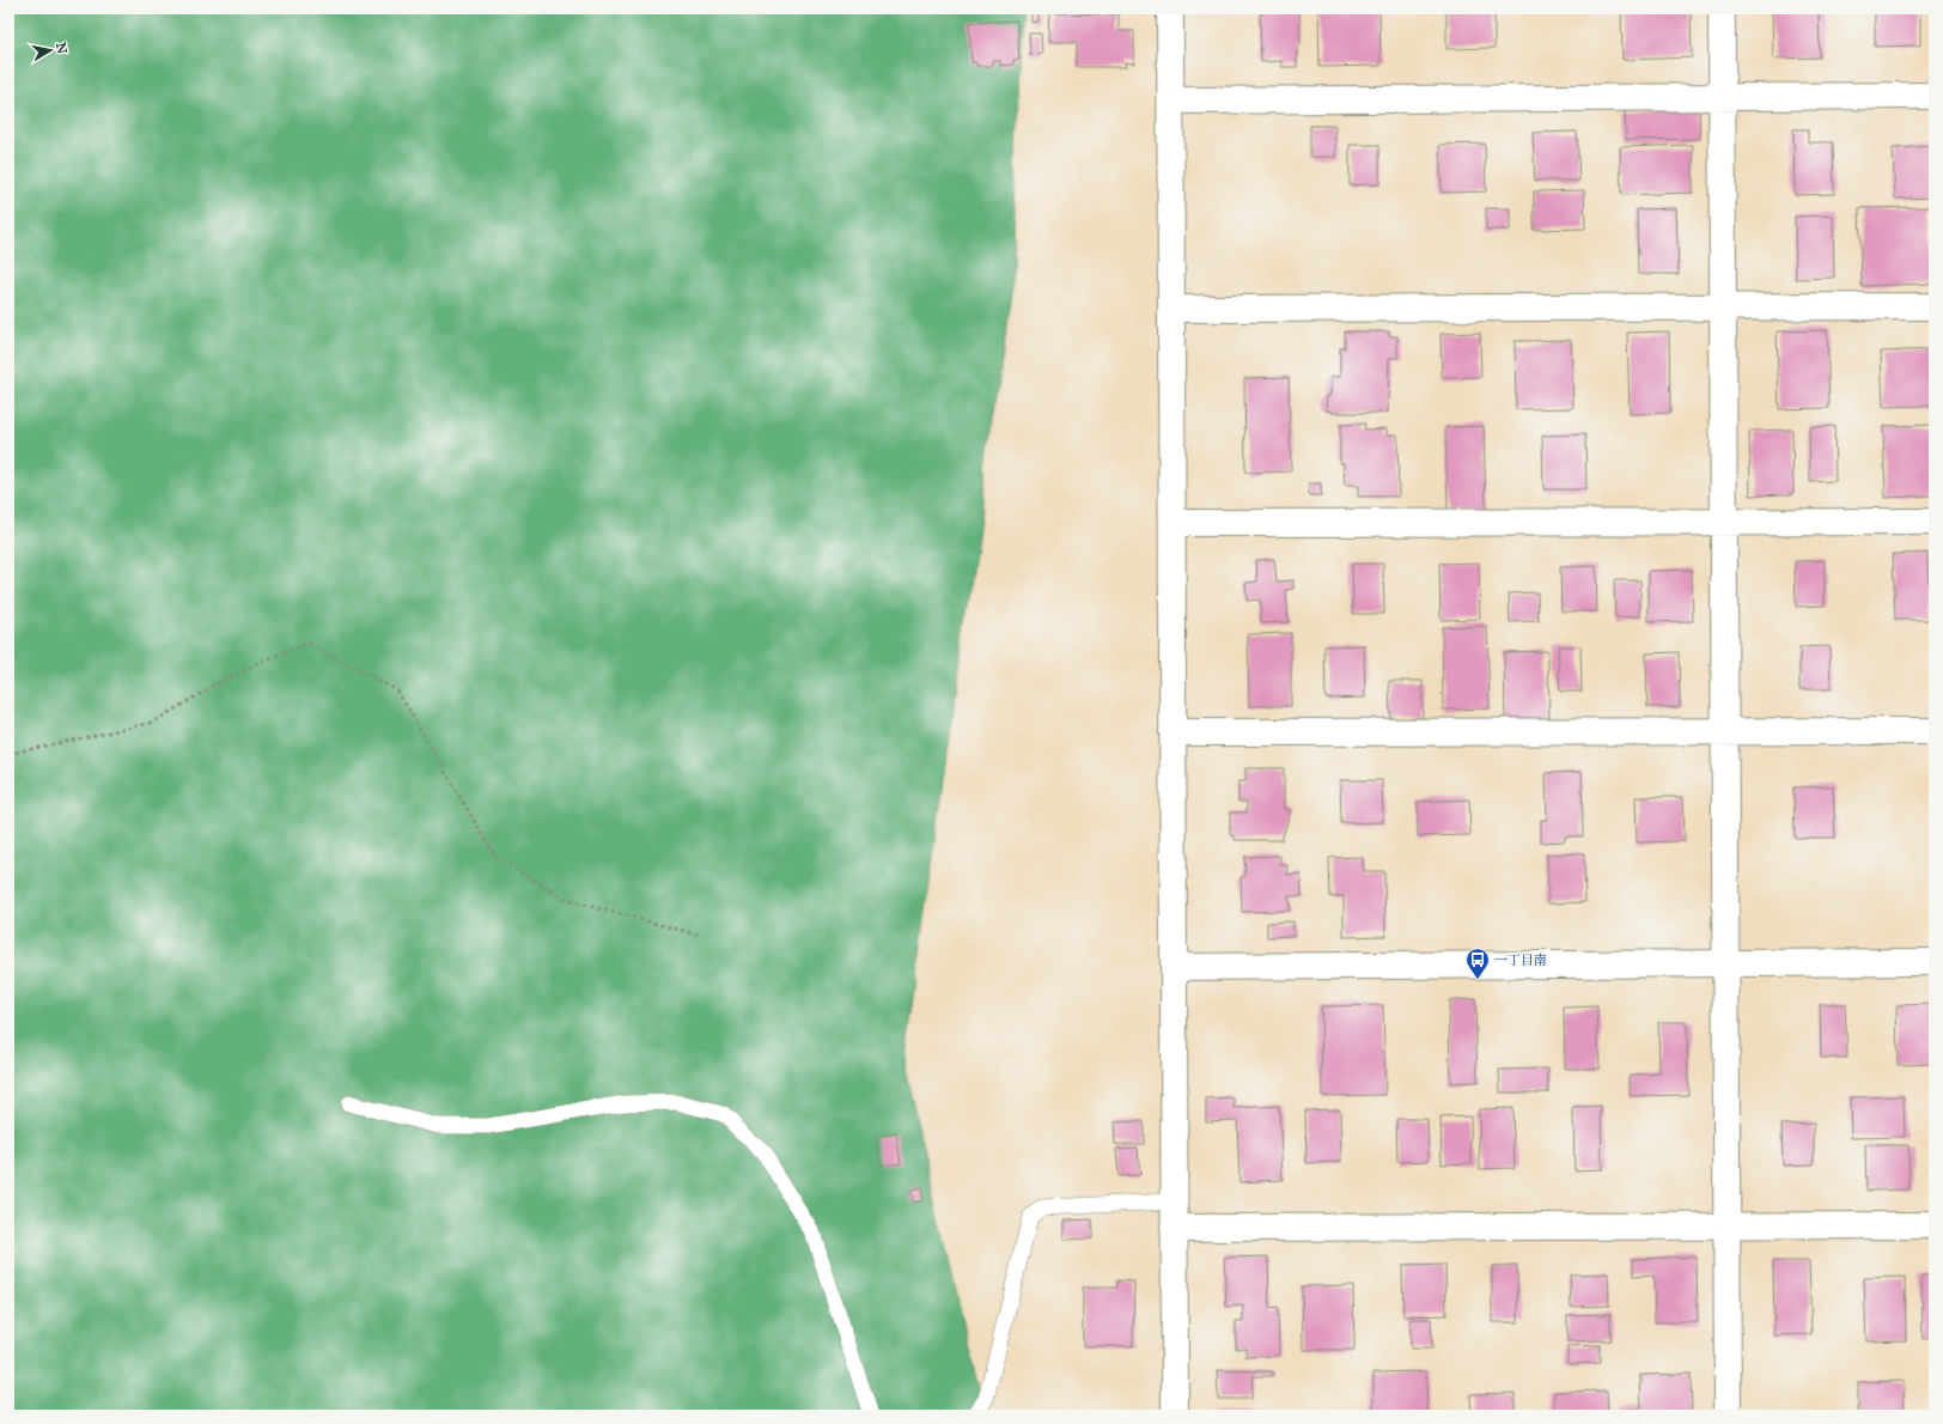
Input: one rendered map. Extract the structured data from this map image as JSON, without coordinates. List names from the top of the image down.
{
  "places": {
    "bus stop": ["一丁目南"]
  },
  "north": "right"
}
